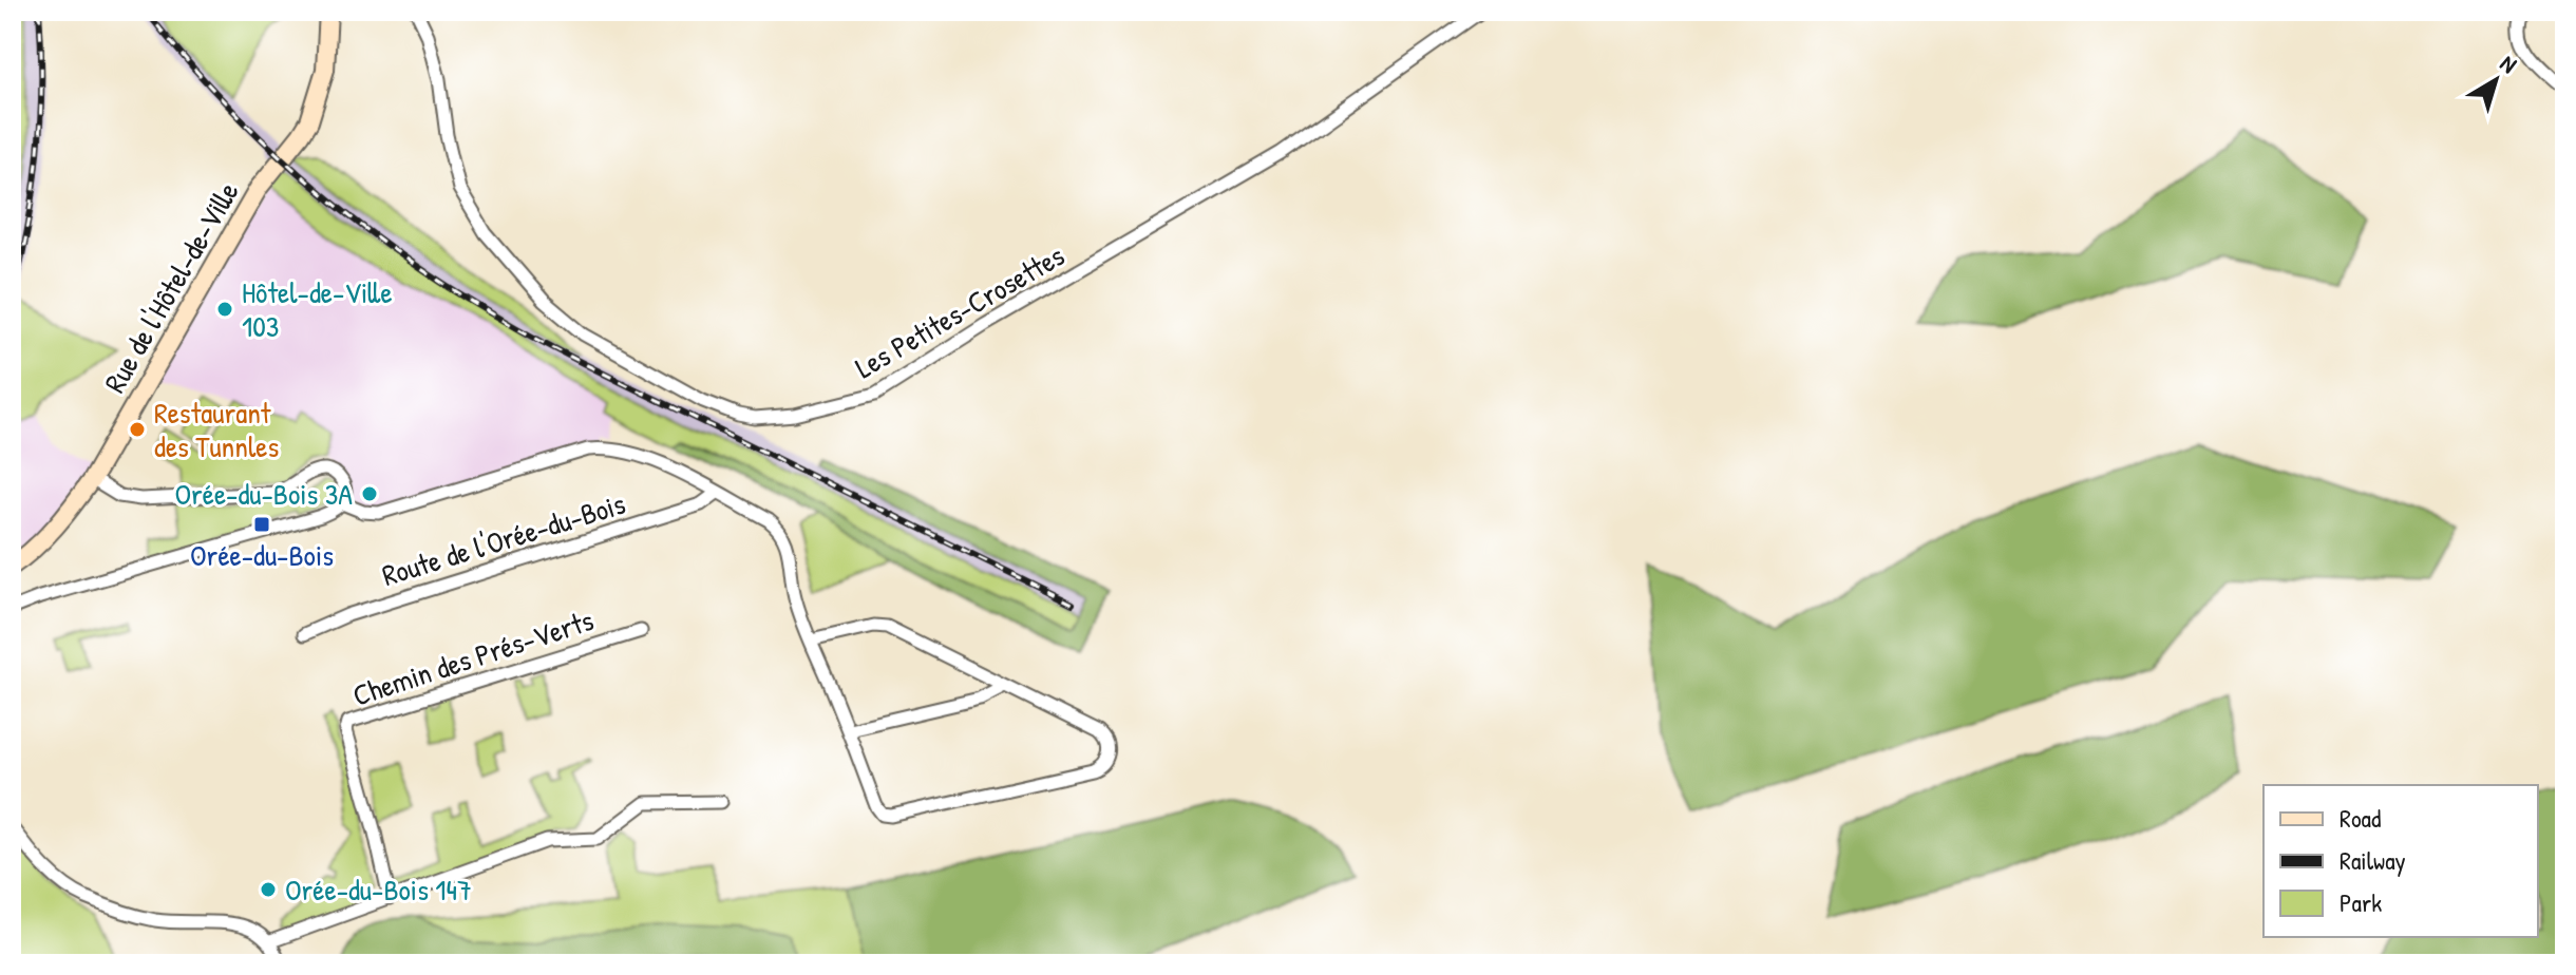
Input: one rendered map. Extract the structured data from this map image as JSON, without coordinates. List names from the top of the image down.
{
  "streets": {
    "main road": ["Rue de l'Hôtel-de-Ville"],
    "street": ["Les Petites-Crosettes", "Route de l'Orée-du-Bois", "Chemin des Prés-Verts"]
  },
  "places": {
    "other": [
      "Hôtel-de-Ville 103",
      "Restaurant des Tunnles",
      "Orée-du-Bois 3A",
      "Orée-du-Bois 147"
    ],
    "transit": ["Orée-du-Bois"]
  },
  "legend": ["Road", "Railway", "Park"],
  "north": "top right"
}
